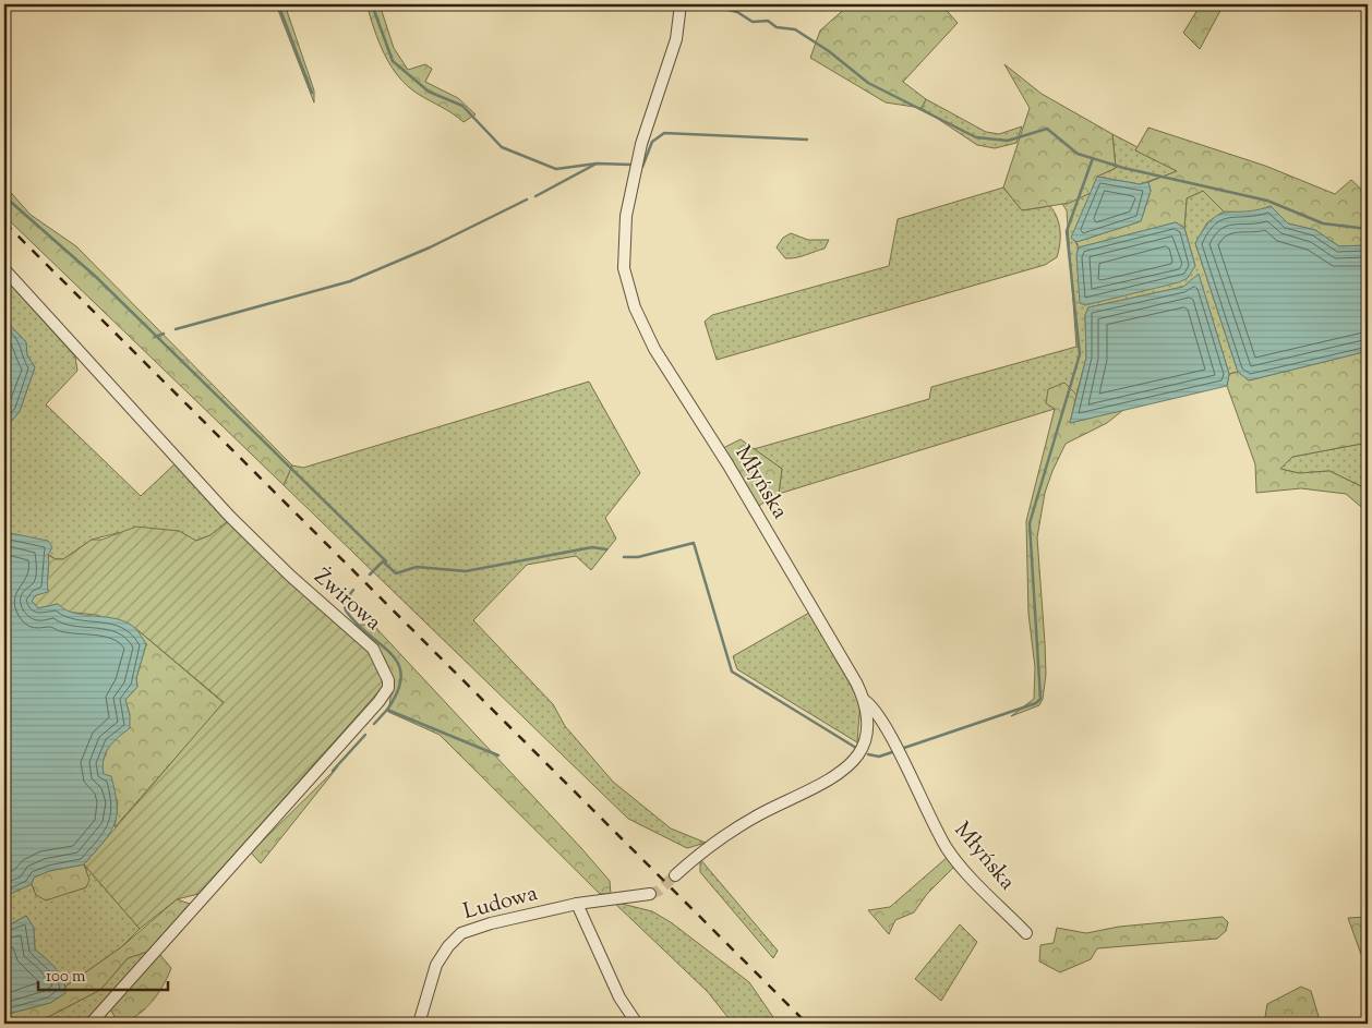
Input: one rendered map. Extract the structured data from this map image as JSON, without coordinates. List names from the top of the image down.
{
  "streets": {
    "street": ["Młyńska", "Żwirowa", "Ludowa"]
  },
  "scale_bar": "100 m"
}
